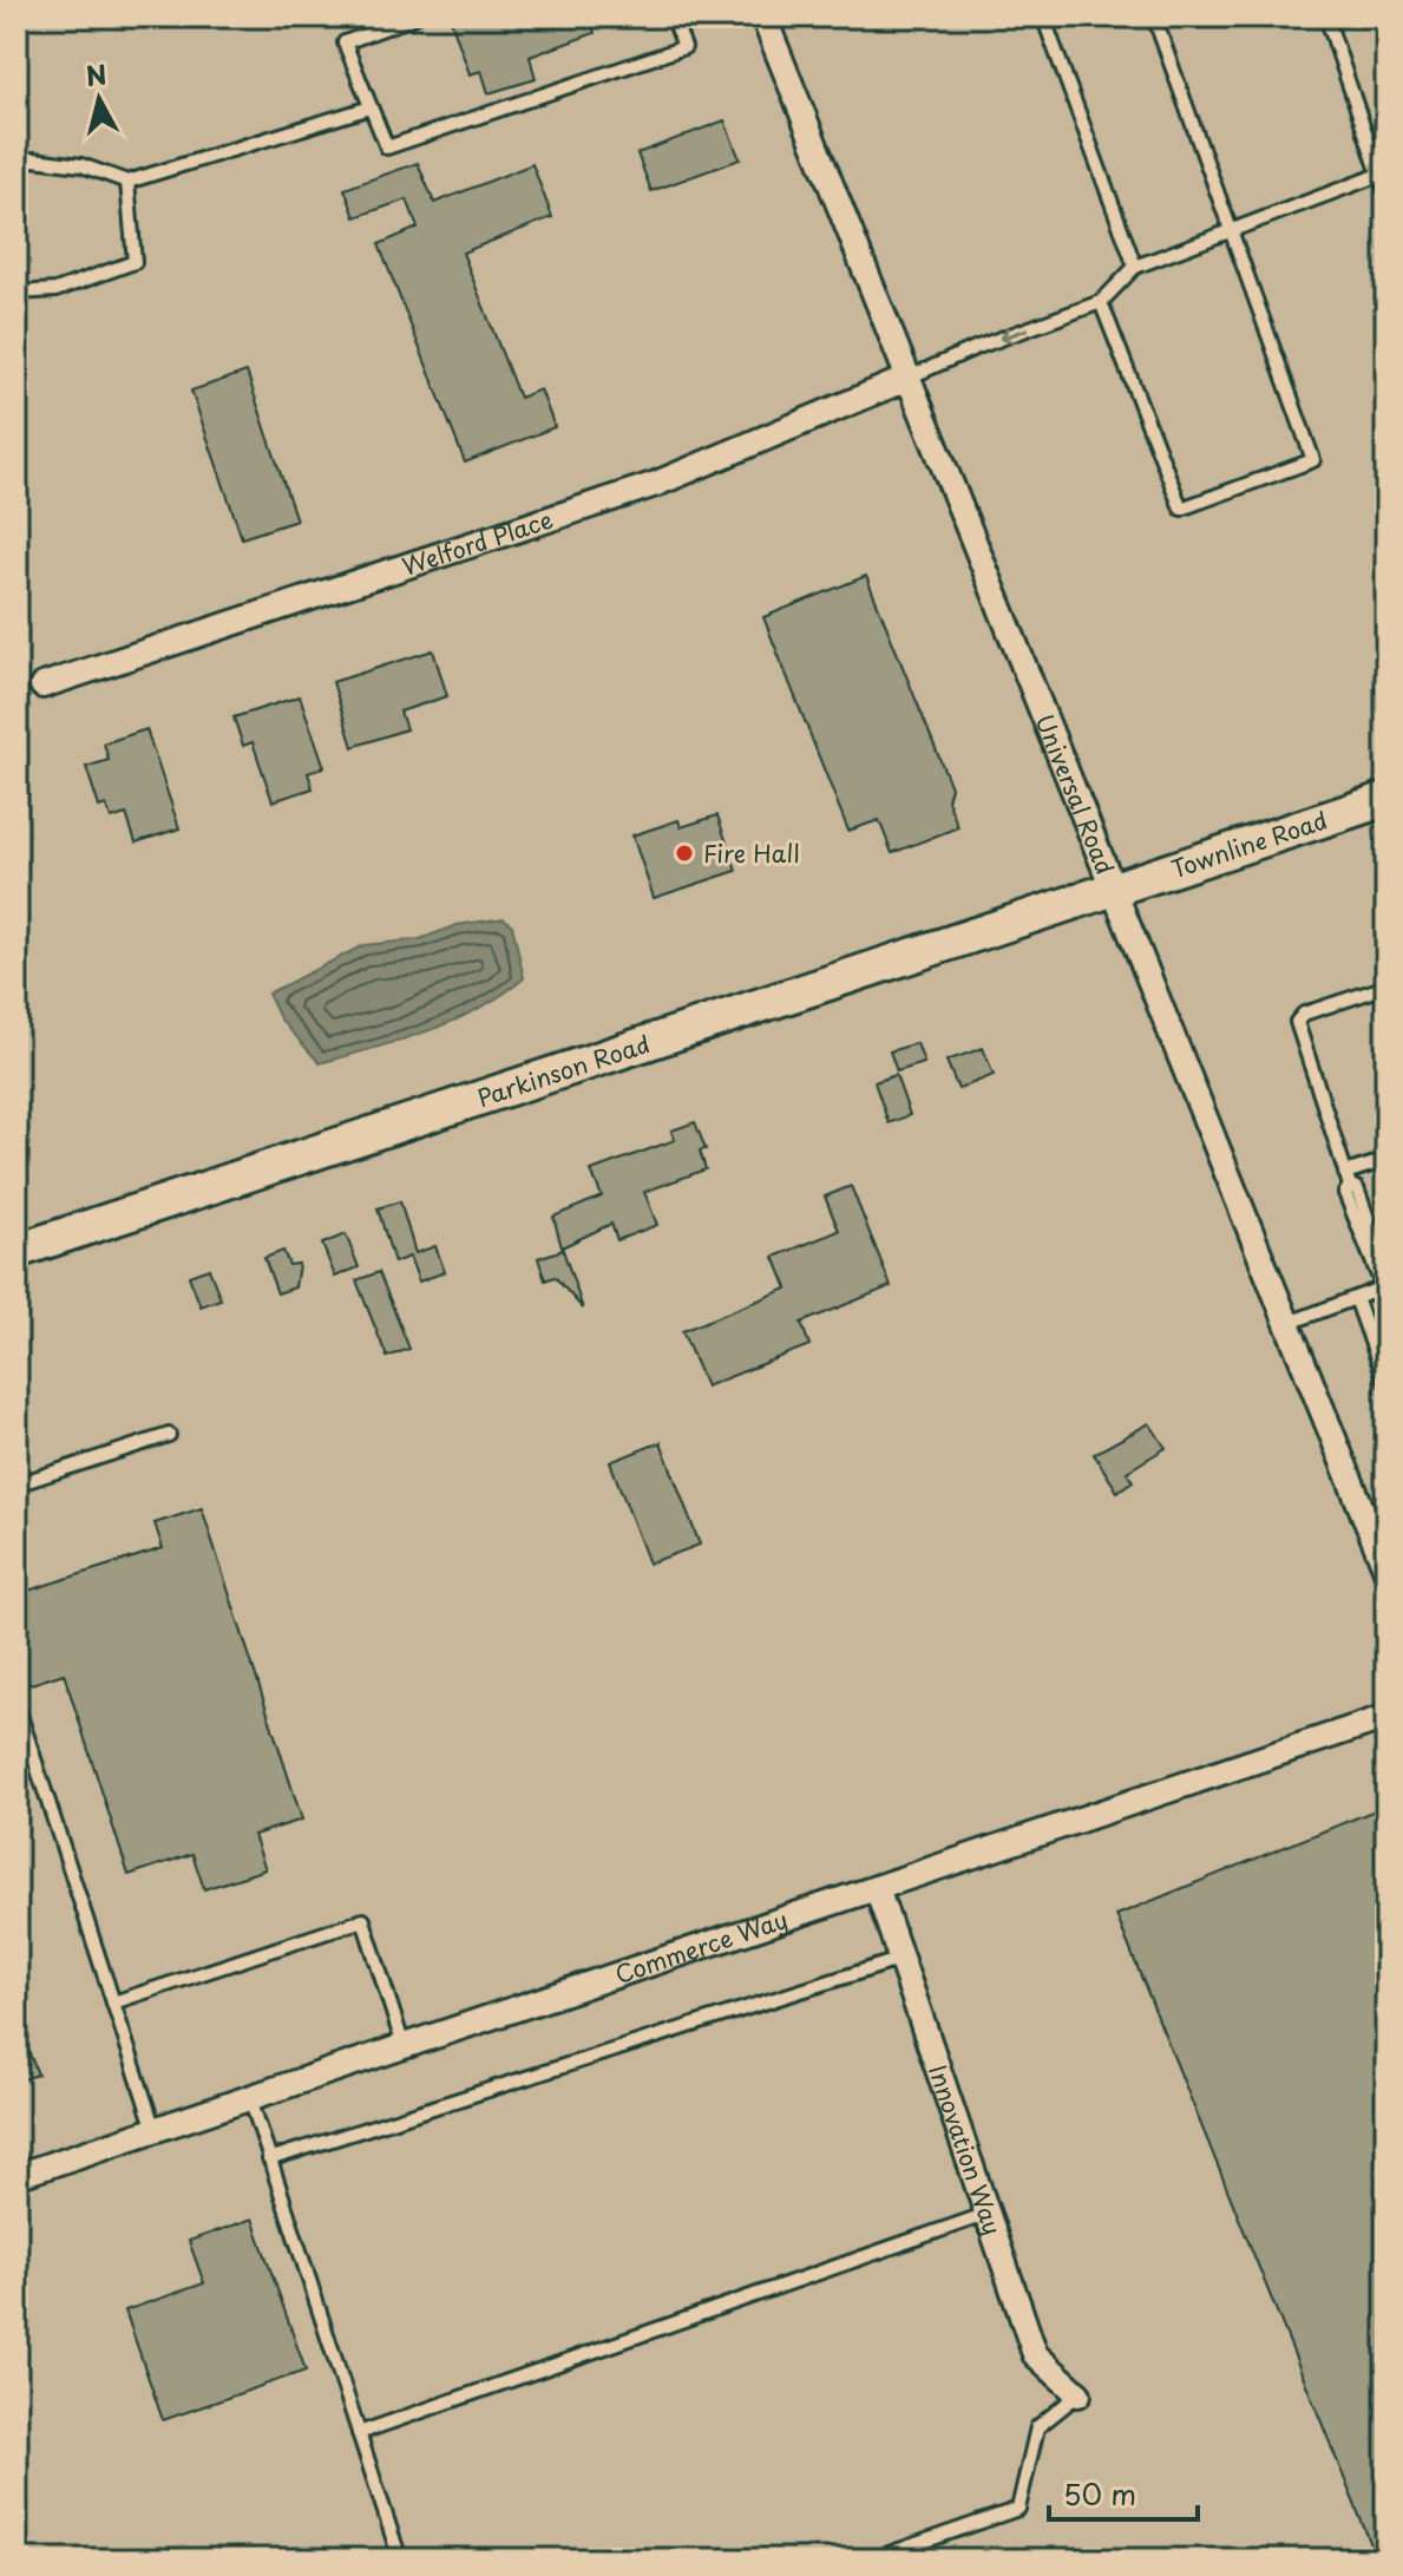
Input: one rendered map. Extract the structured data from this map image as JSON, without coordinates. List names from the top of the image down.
{
  "streets": {
    "main road": ["Townline Road", "Parkinson Road"],
    "street": [
      "Welford Place",
      "Universal Road",
      "Commerce Way",
      "Innovation Way"
    ]
  },
  "crossings": [
    ["Welford Place", "Universal Road"],
    ["Universal Road", "Townline Road"],
    ["Universal Road", "Parkinson Road"],
    ["Townline Road", "Parkinson Road"],
    ["Commerce Way", "Innovation Way"]
  ],
  "places": ["Fire Hall"],
  "scale_bar": "50 m",
  "north": "top"
}
